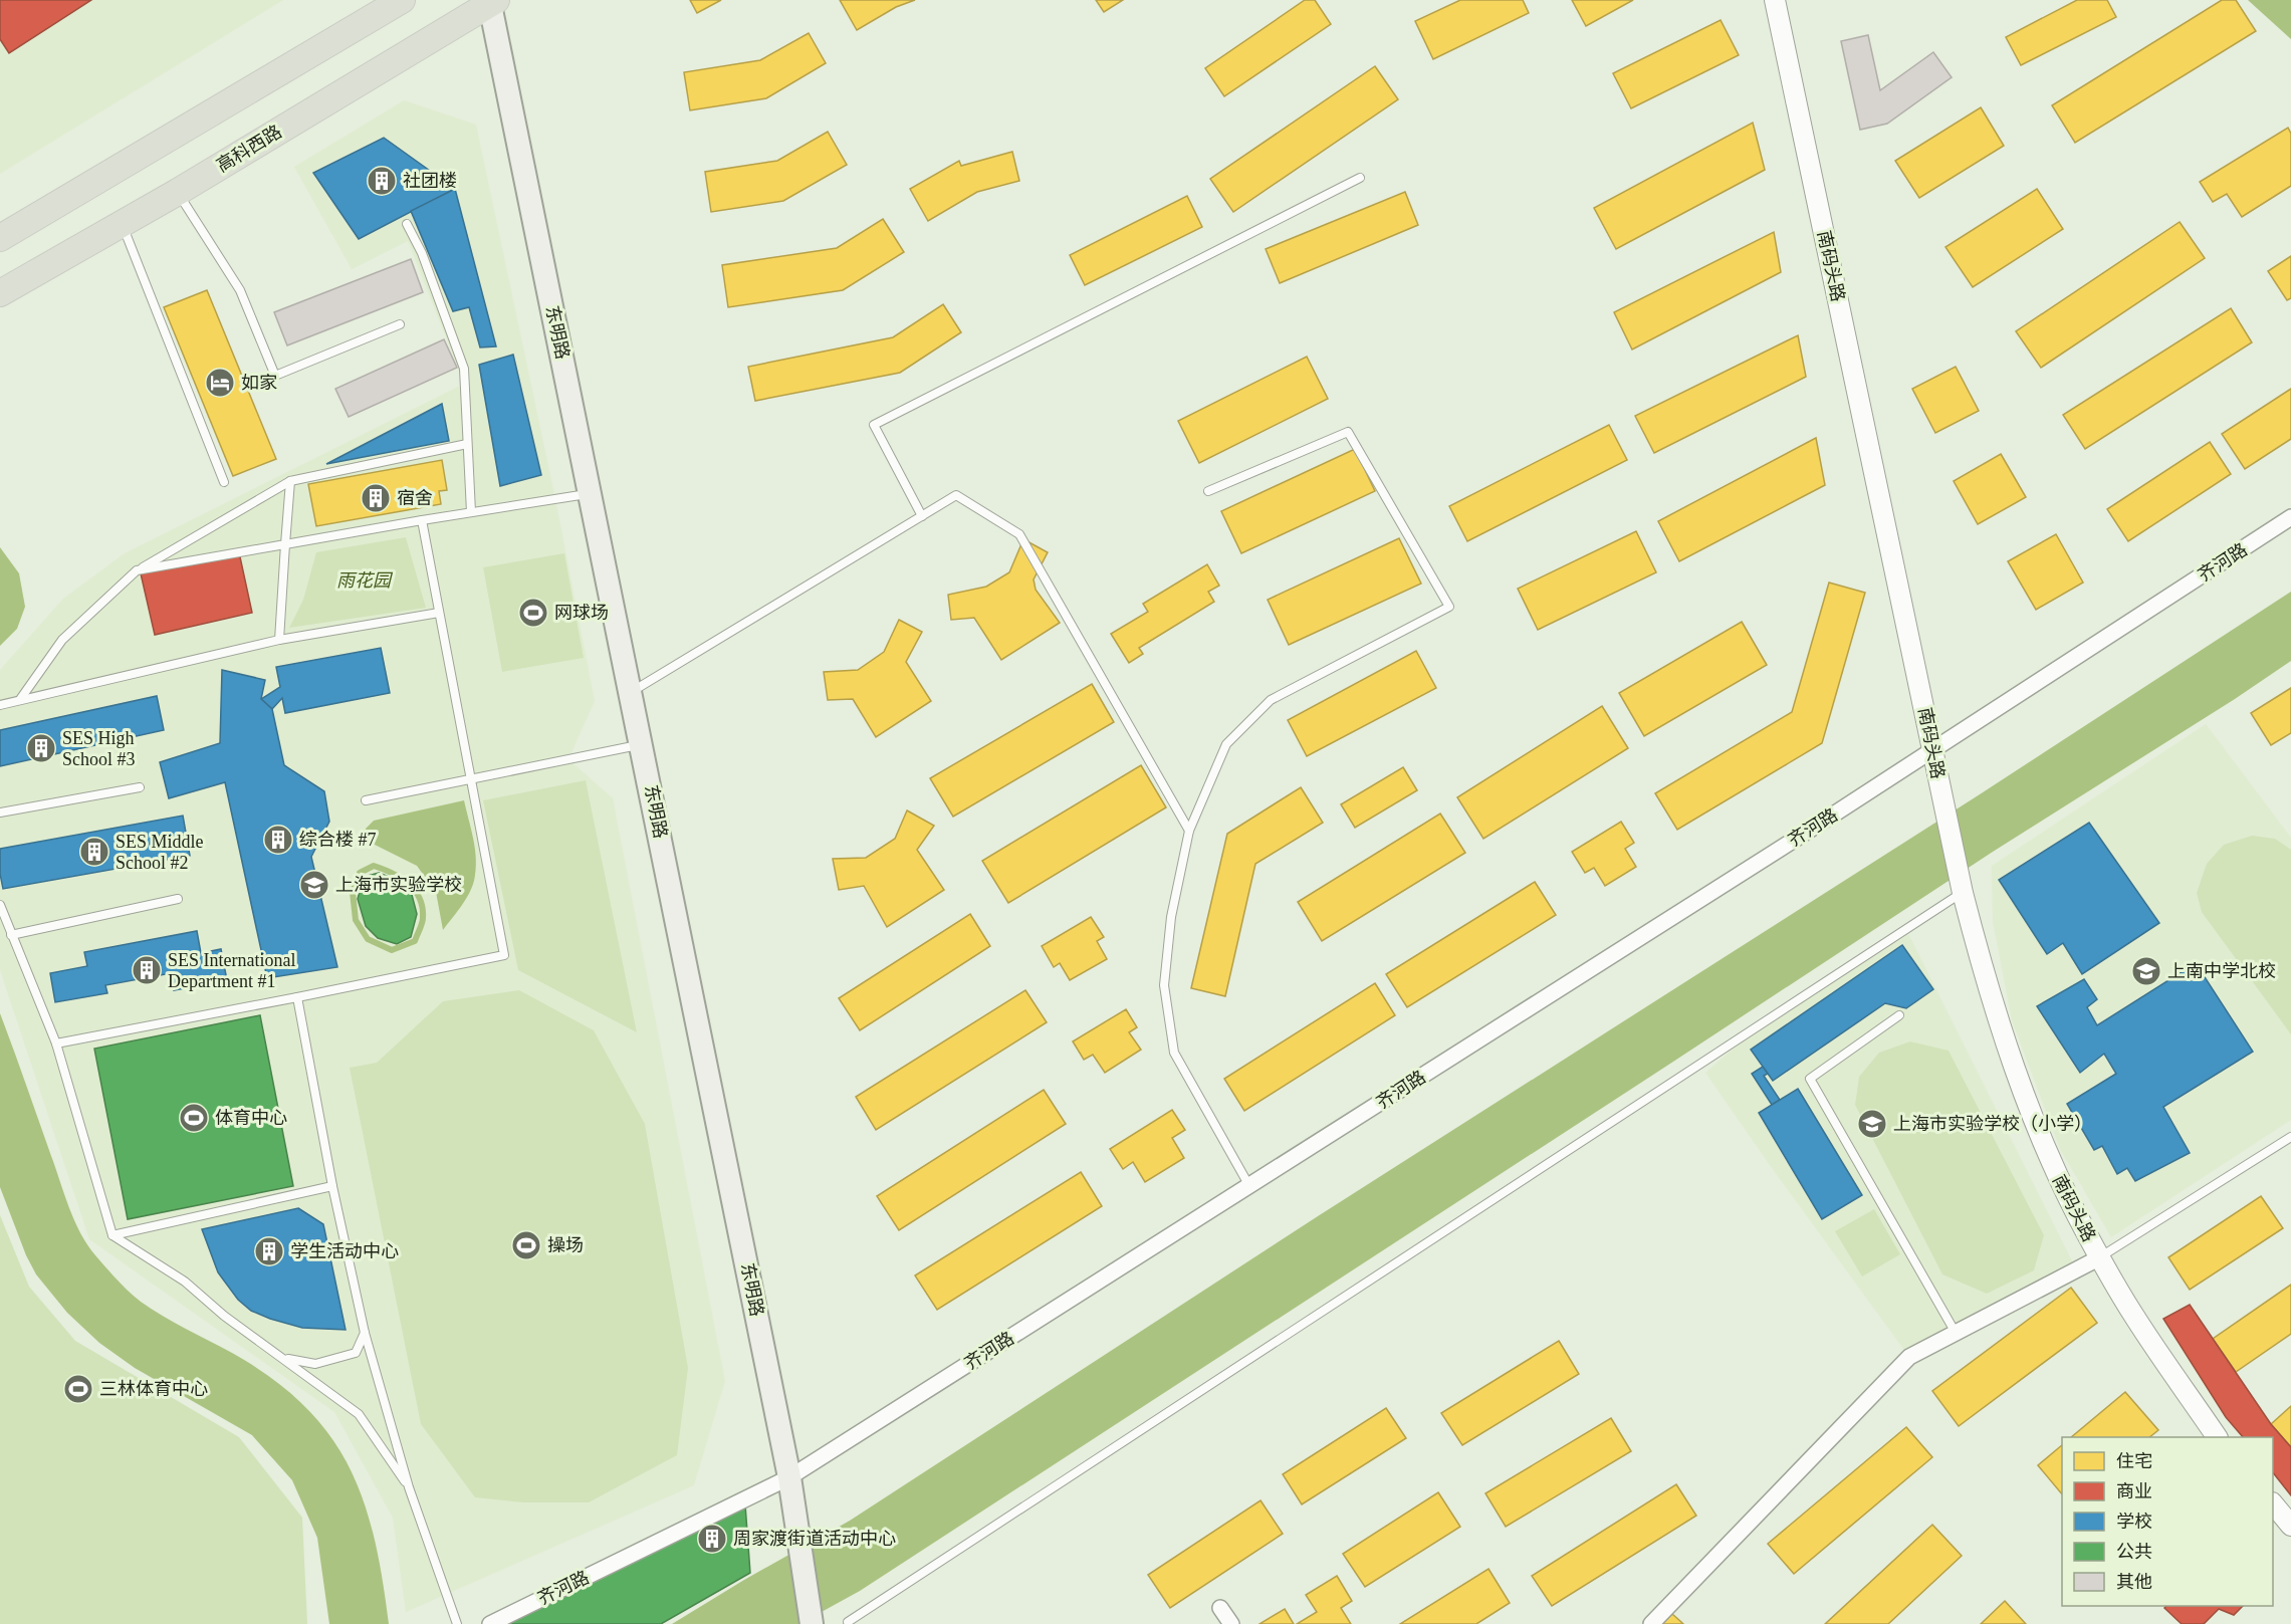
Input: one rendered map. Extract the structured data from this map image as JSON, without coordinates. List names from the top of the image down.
{
  "streets": {
    "main road": ["高科西路", "东明路"],
    "street": ["南码头路", "齐河路"]
  },
  "crossings": [
    ["高科西路", "东明路"],
    ["南码头路", "齐河路"],
    ["东明路", "齐河路"]
  ],
  "parks": ["雨花园"],
  "places": {
    "building": [
      "社团楼",
      "宿舍",
      "SES High School #3",
      "综合楼 #7",
      "SES Middle School #2",
      "SES International Department #1",
      "学生活动中心",
      "周家渡街道活动中心"
    ],
    "hotel": ["如家"],
    "sports": [
      "网球场",
      "体育中心",
      "操场",
      "三林体育中心"
    ],
    "school or university": ["上海市实验学校", "上南中学北校", "上海市实验学校（小学）"]
  },
  "legend": [
    "住宅",
    "商业",
    "学校",
    "公共",
    "其他"
  ]
}
